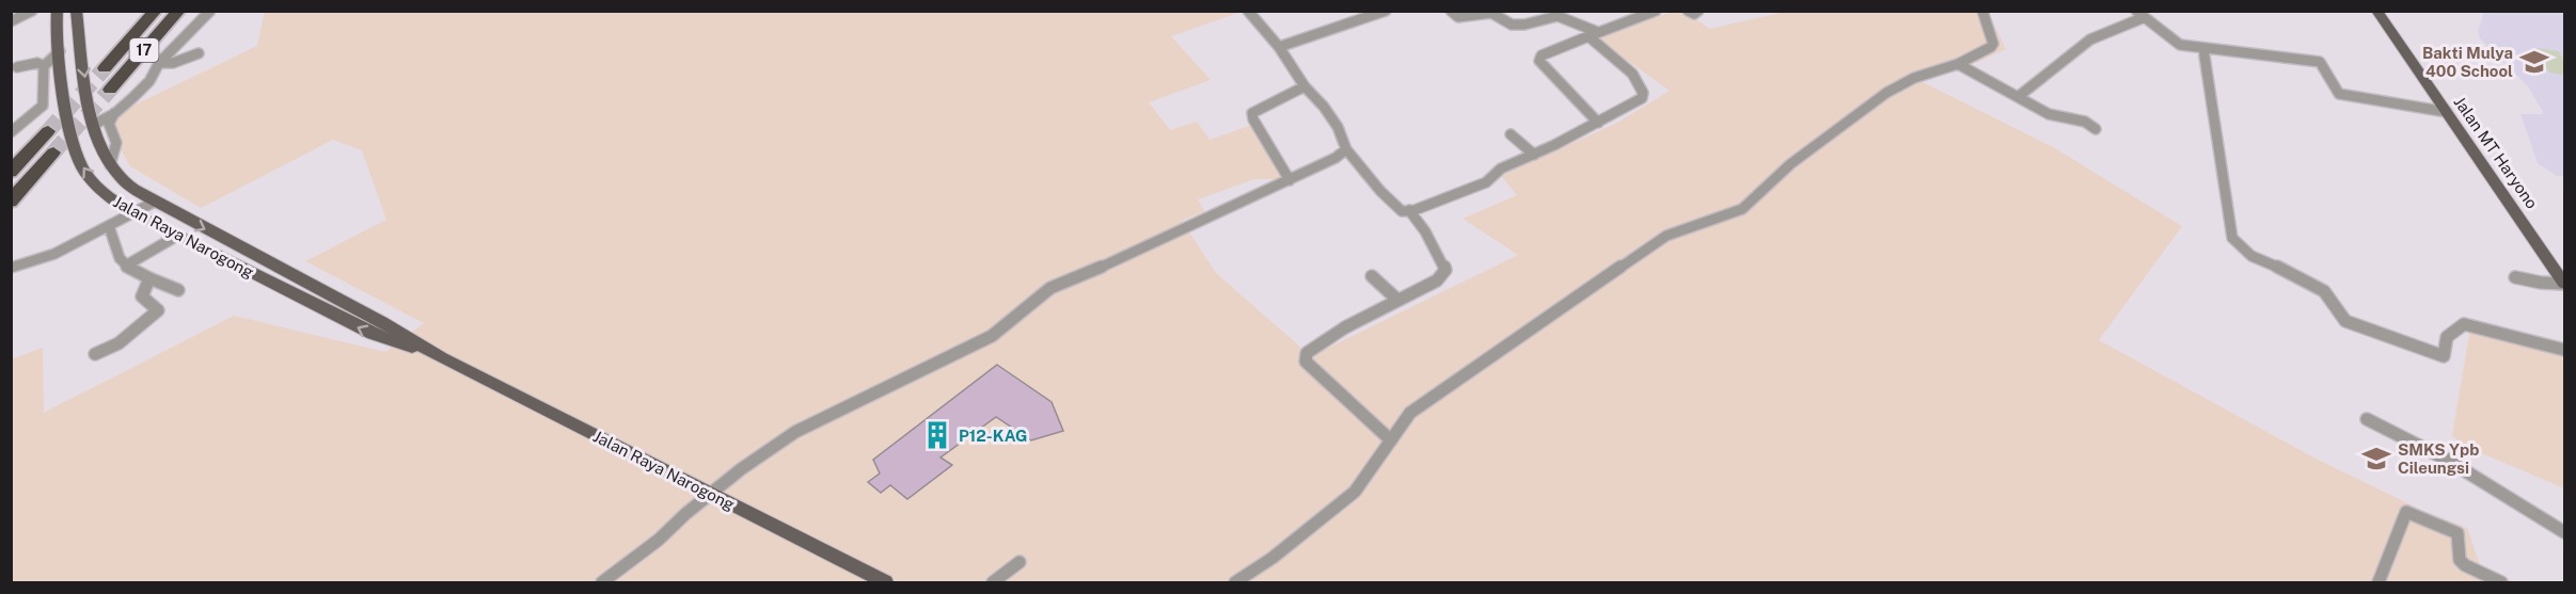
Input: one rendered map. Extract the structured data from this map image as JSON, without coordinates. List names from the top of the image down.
{
  "streets": {
    "highway": ["17"],
    "main road": ["Jalan MT Haryono", "Jalan Raya Narogong"]
  },
  "places": {
    "school or university": ["Bakti Mulya 400 School", "SMKS Ypb Cileungsi"],
    "building": ["P12-KAG"]
  }
}
